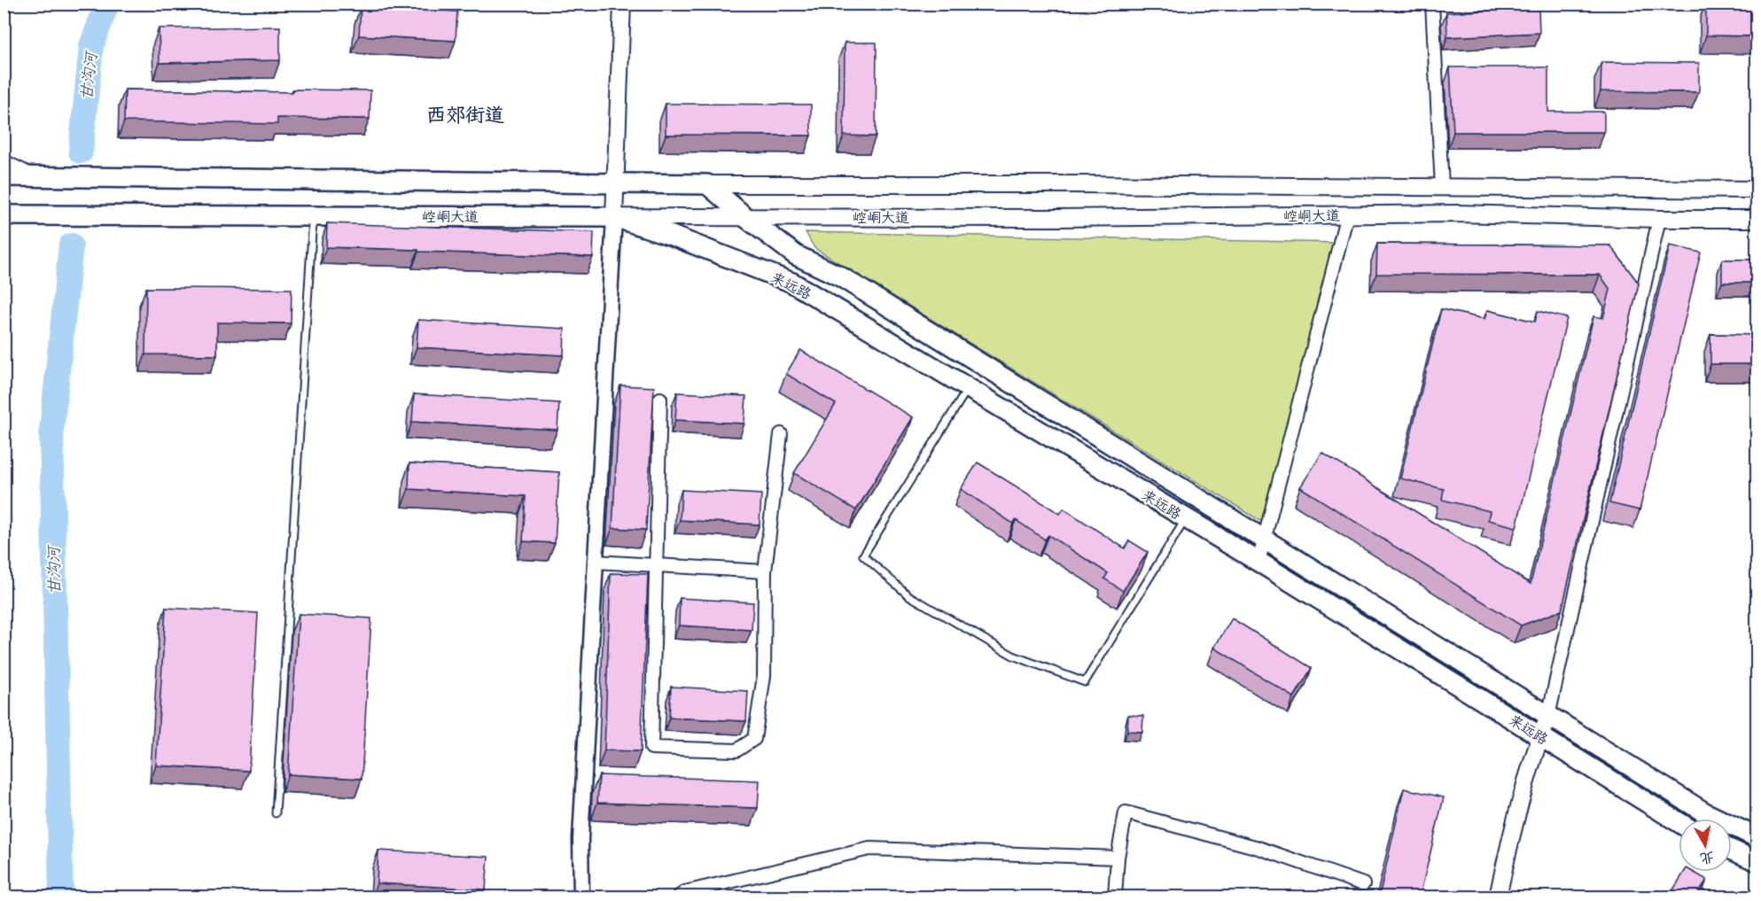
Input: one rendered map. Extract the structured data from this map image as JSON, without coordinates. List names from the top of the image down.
{
  "streets": {
    "main road": ["崆峒大道", "来远路"]
  },
  "crossings": [
    ["崆峒大道", "来远路"]
  ],
  "districts": ["西郊街道"],
  "water": ["甘沟河"],
  "north": "bottom"
}
